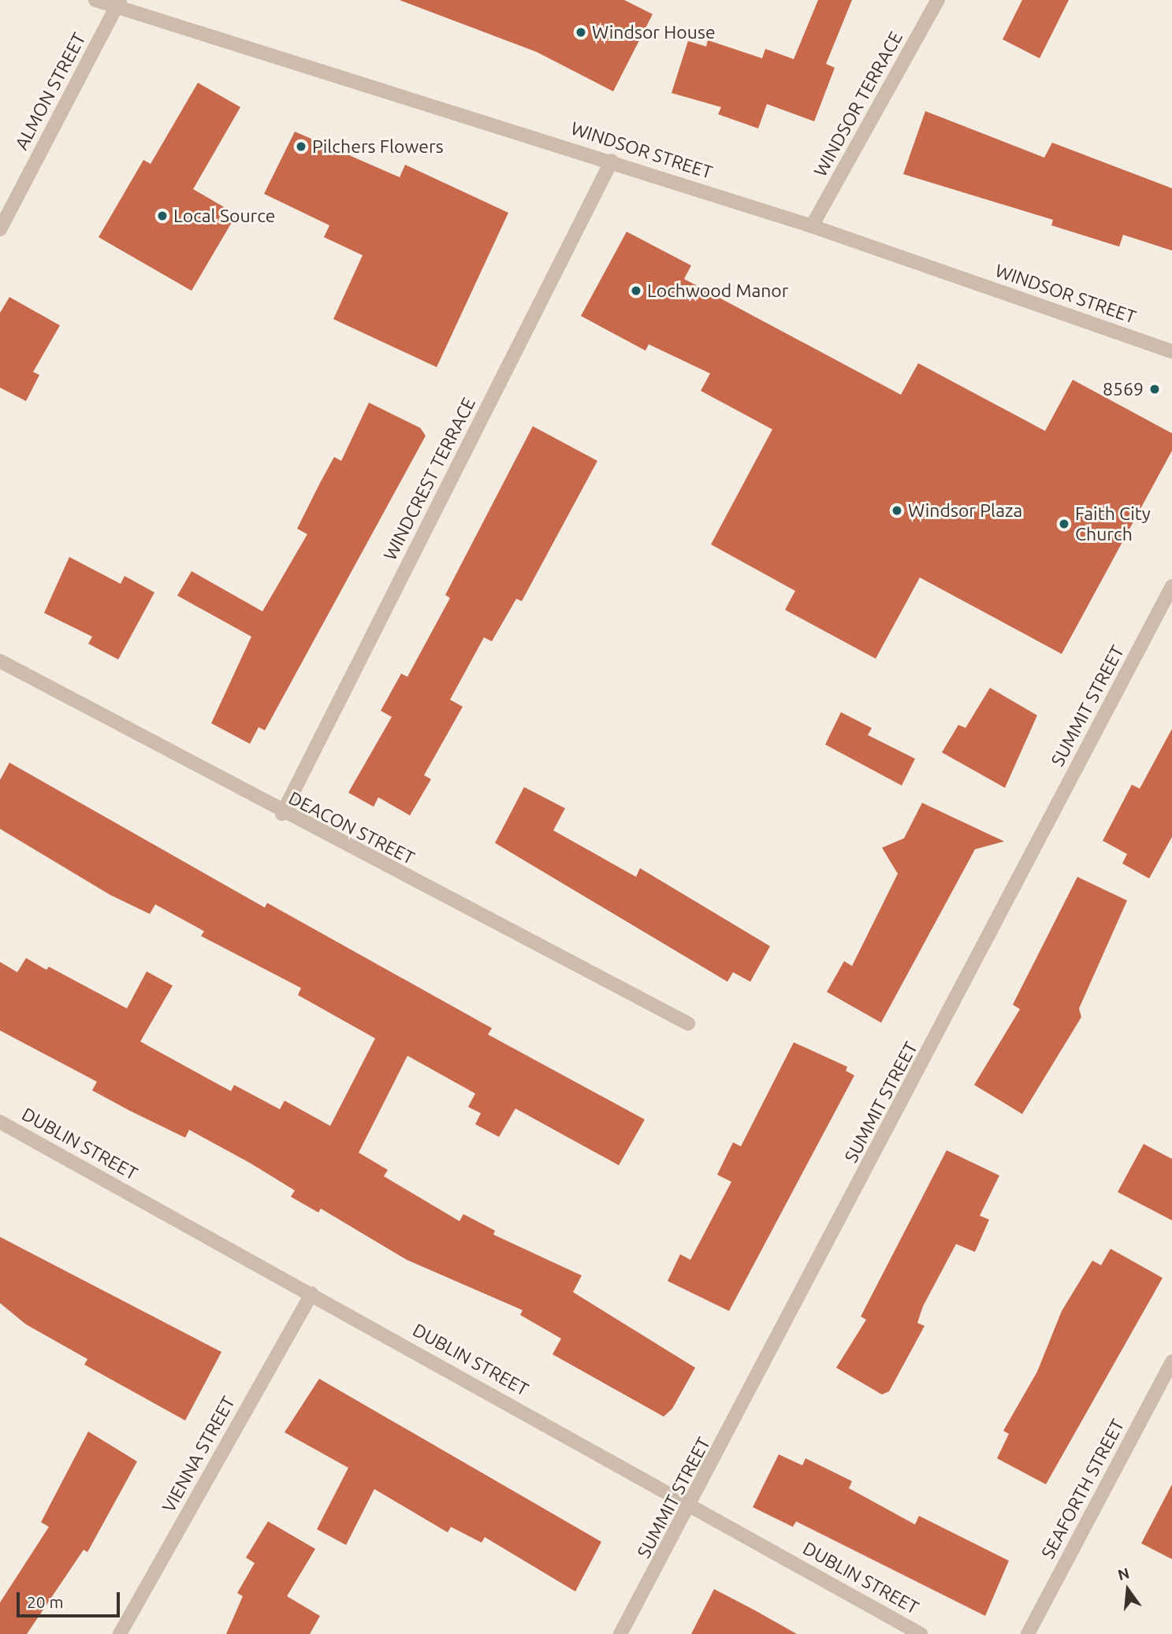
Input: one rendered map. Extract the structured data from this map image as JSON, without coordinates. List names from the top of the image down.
{
  "streets": {
    "street": [
      "ALMON STREET",
      "WINDSOR TERRACE",
      "WINDSOR STREET",
      "WINDCREST TERRACE",
      "SUMMIT STREET",
      "DEACON STREET",
      "DUBLIN STREET",
      "VIENNA STREET",
      "SEAFORTH STREET"
    ]
  },
  "crossings": [
    ["ALMON STREET", "WINDSOR STREET"],
    ["WINDSOR TERRACE", "WINDSOR STREET"],
    ["WINDSOR STREET", "WINDCREST TERRACE"],
    ["WINDCREST TERRACE", "DEACON STREET"],
    ["SUMMIT STREET", "DUBLIN STREET"],
    ["DUBLIN STREET", "VIENNA STREET"]
  ],
  "places": [
    "Windsor House",
    "Pilchers Flowers",
    "Local Source",
    "Lochwood Manor",
    "8569",
    "Windsor Plaza",
    "Faith City Church"
  ],
  "scale_bar": "20 m",
  "north": "top"
}
